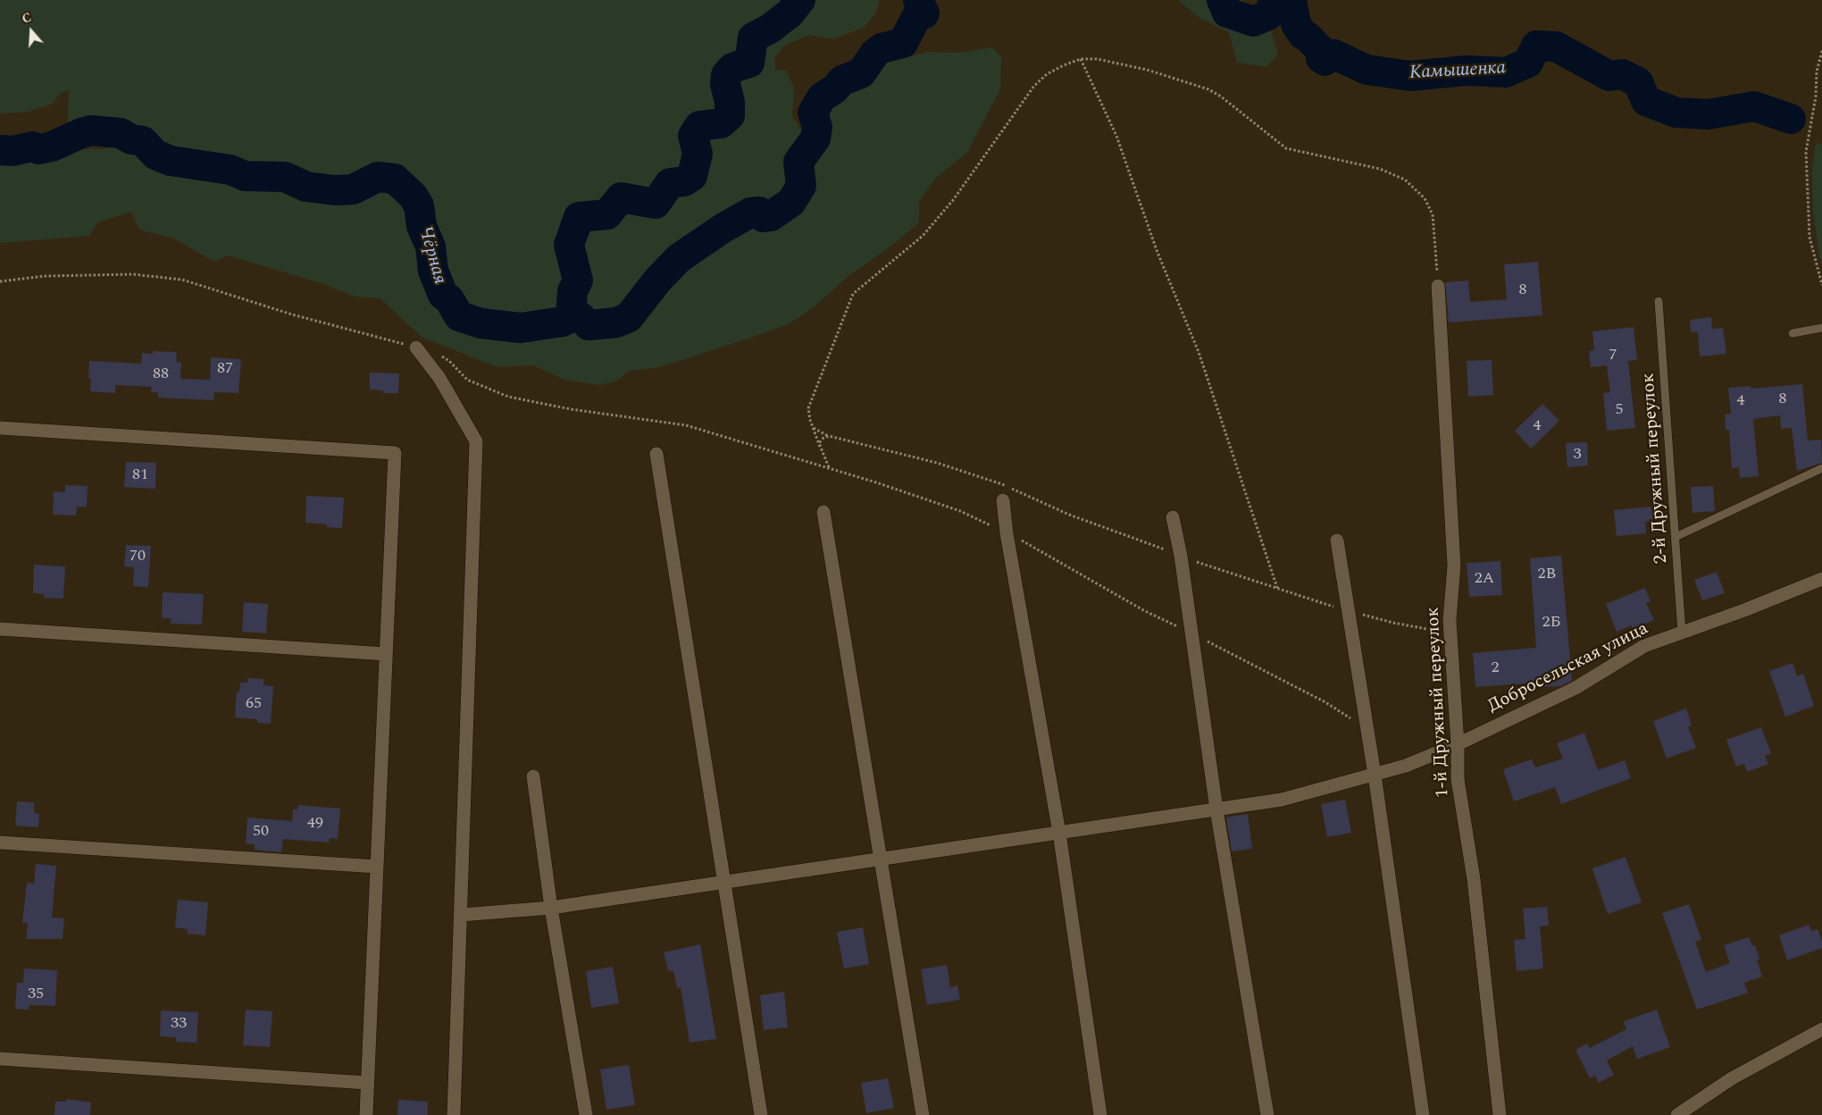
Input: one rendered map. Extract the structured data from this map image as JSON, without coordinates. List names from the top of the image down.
{
  "streets": {
    "street": ["Добросельская улица", "1-й Дружный переулок"],
    "lane": ["2-й Дружный переулок"]
  },
  "crossings": [
    ["2-й Дружный переулок", "Добросельская улица"],
    ["Добросельская улица", "1-й Дружный переулок"]
  ],
  "water": ["Камышенка", "Чёрная"],
  "house_numbers": [
    "8",
    "7",
    "87",
    "88",
    "8",
    "4",
    "5",
    "4",
    "3",
    "81",
    "70",
    "2В",
    "2А",
    "2Б",
    "2",
    "65",
    "49",
    "50",
    "35",
    "33"
  ],
  "north": "top"
}
